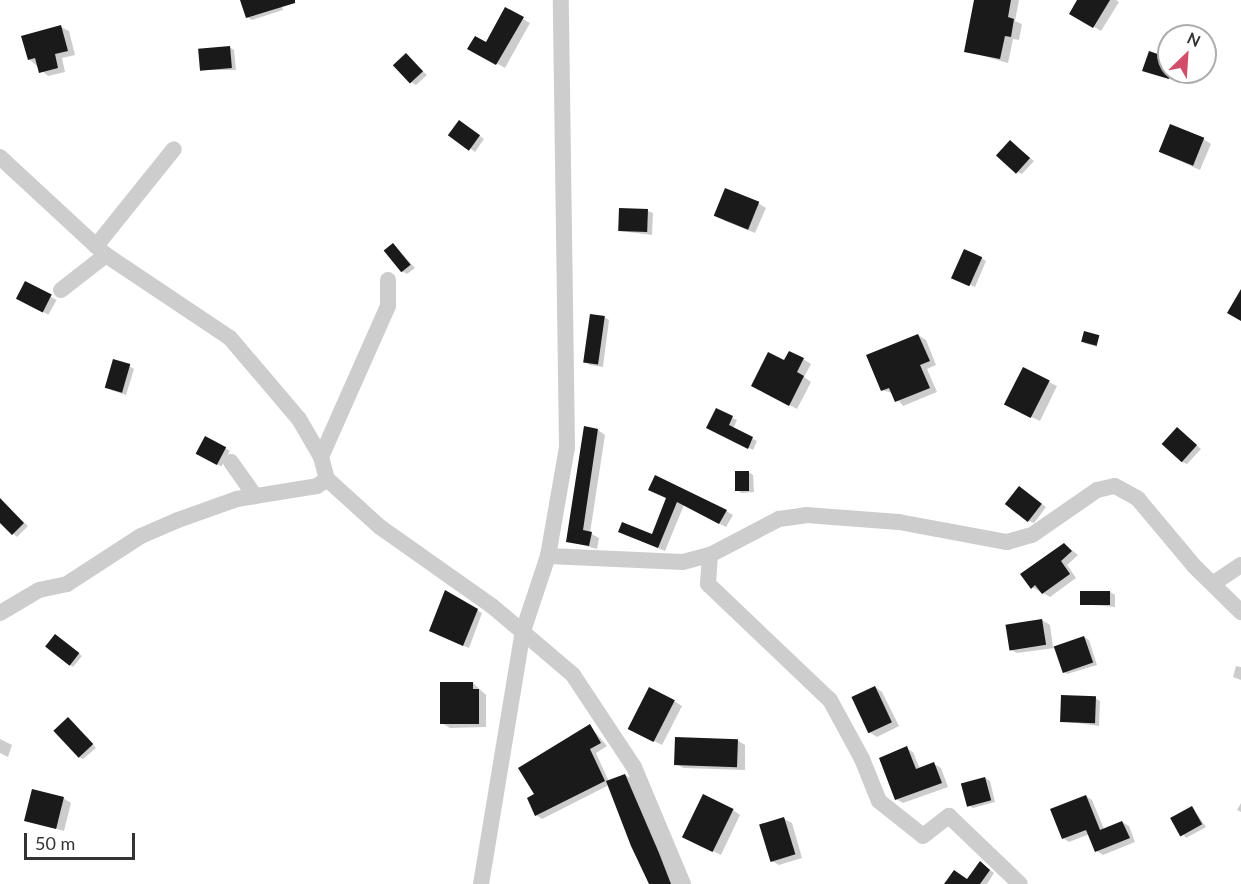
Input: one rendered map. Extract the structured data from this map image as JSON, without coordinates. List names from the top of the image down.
{
  "scale_bar": "50 m",
  "north": "top right"
}
